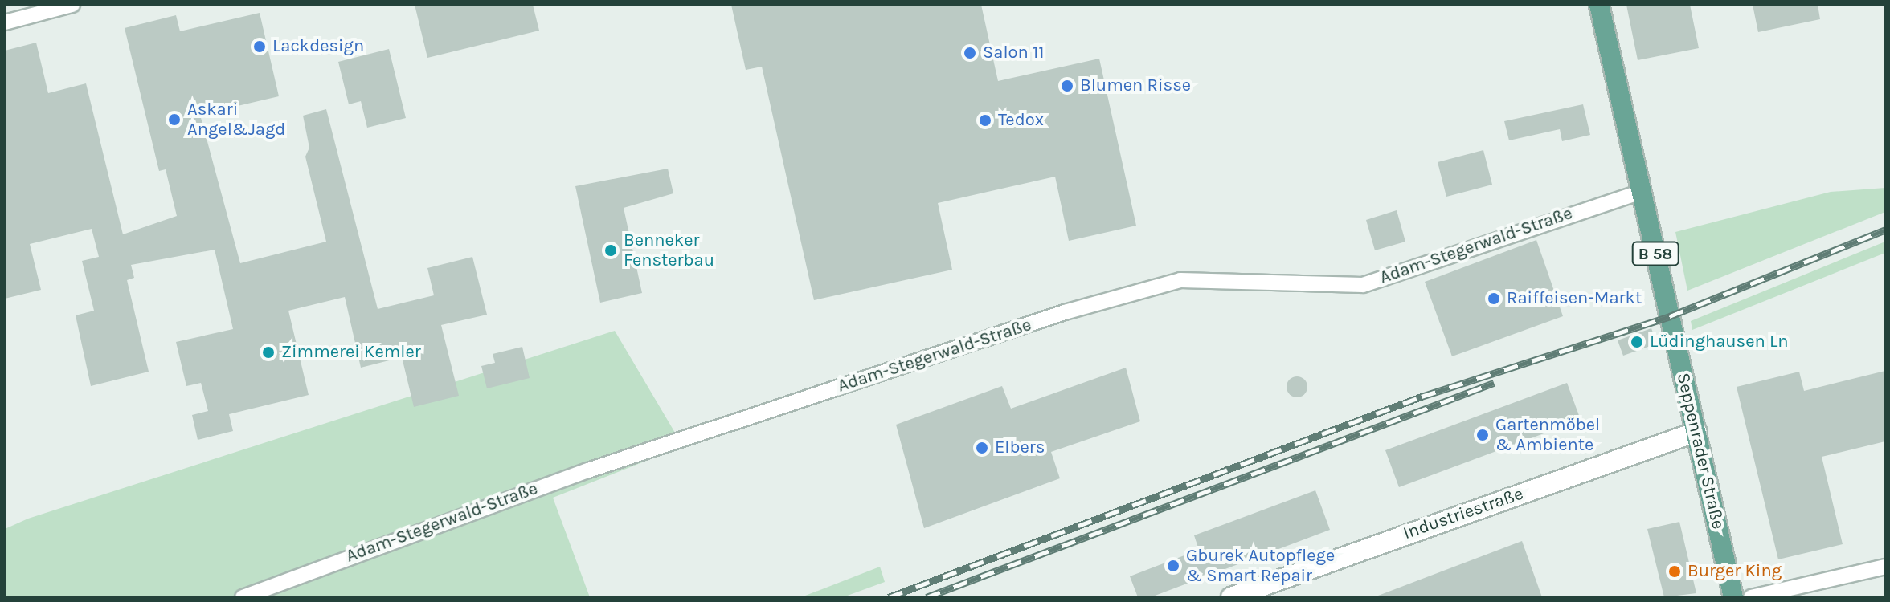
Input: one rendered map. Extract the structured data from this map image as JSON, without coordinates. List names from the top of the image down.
{
  "streets": {
    "main road": ["B 58", "Seppenrader Straße"],
    "street": ["Adam-Stegerwald-Straße", "Industriestraße"]
  },
  "crossings": [
    ["Adam-Stegerwald-Straße", "Seppenrader Straße"],
    ["Seppenrader Straße", "Industriestraße"]
  ],
  "places": [
    "Lackdesign",
    "Salon 11",
    "Blumen Risse",
    "Askari Angel&Jagd",
    "Tedox",
    "Benneker Fensterbau",
    "Raiffeisen-Markt",
    "Lüdinghausen Ln",
    "Zimmerei Kemler",
    "Gartenmöbel & Ambiente",
    "Elbers",
    "Gburek Autopflege & Smart Repair",
    "Burger King"
  ]
}
